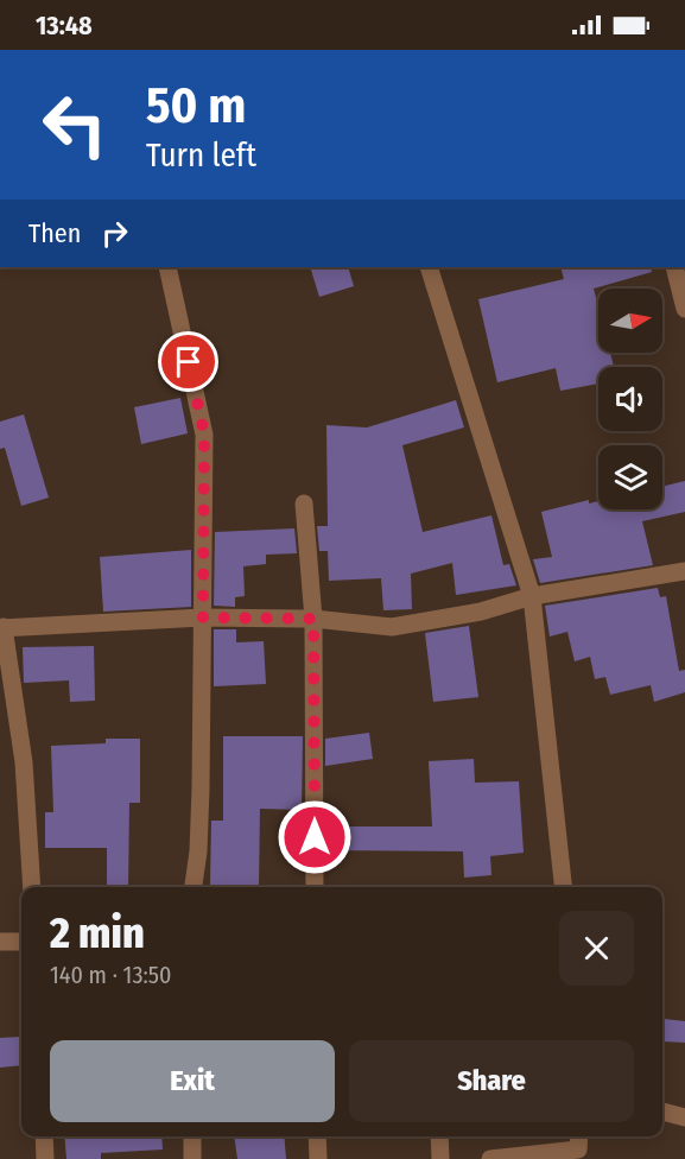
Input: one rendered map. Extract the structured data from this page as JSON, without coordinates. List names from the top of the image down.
{
  "north": "right",
  "page": {
    "status": "13:48",
    "turn": ["50 m", "Turn left"],
    "then": "Then",
    "heading": ["2 min", "140 m · 13:50"],
    "buttons": ["Exit", "Share"]
  }
}
